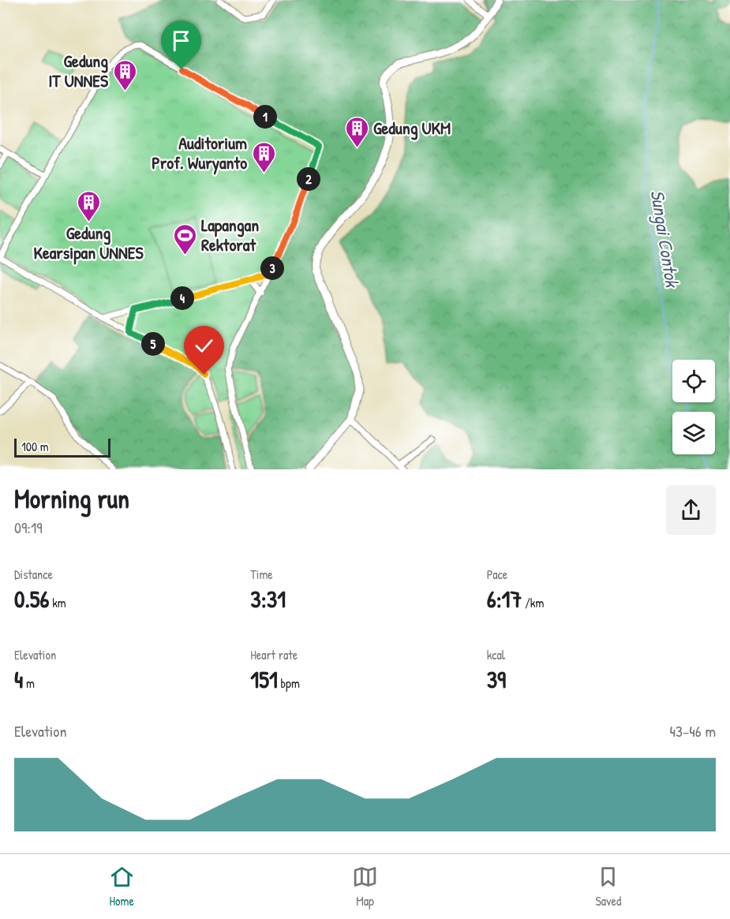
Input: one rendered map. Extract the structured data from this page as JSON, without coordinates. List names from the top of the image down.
{
  "water": ["Sungai Contok"],
  "places": {
    "building": [
      "Gedung IT UNNES",
      "Gedung UKM",
      "Auditorium Prof. Wuryanto",
      "Gedung Kearsipan UNNES"
    ],
    "sports": ["Lapangan Rektorat"]
  },
  "scale_bar": "100 m",
  "page": {
    "pins": [
      "1",
      "2",
      "3",
      "4",
      "5"
    ],
    "scale": "100 m",
    "heading": ["Morning run", "09:19"],
    "stats": [
      ["Distance", "0.56 km"],
      ["Time", "3:31"],
      ["Pace", "6:17 /km"],
      ["Elevation", "4 m"],
      ["Heart rate", "151 bpm"],
      ["kcal", "39"]
    ],
    "chart": ["Elevation", "43–46 m"],
    "tabs": ["Home", "Map", "Saved"]
  }
}
